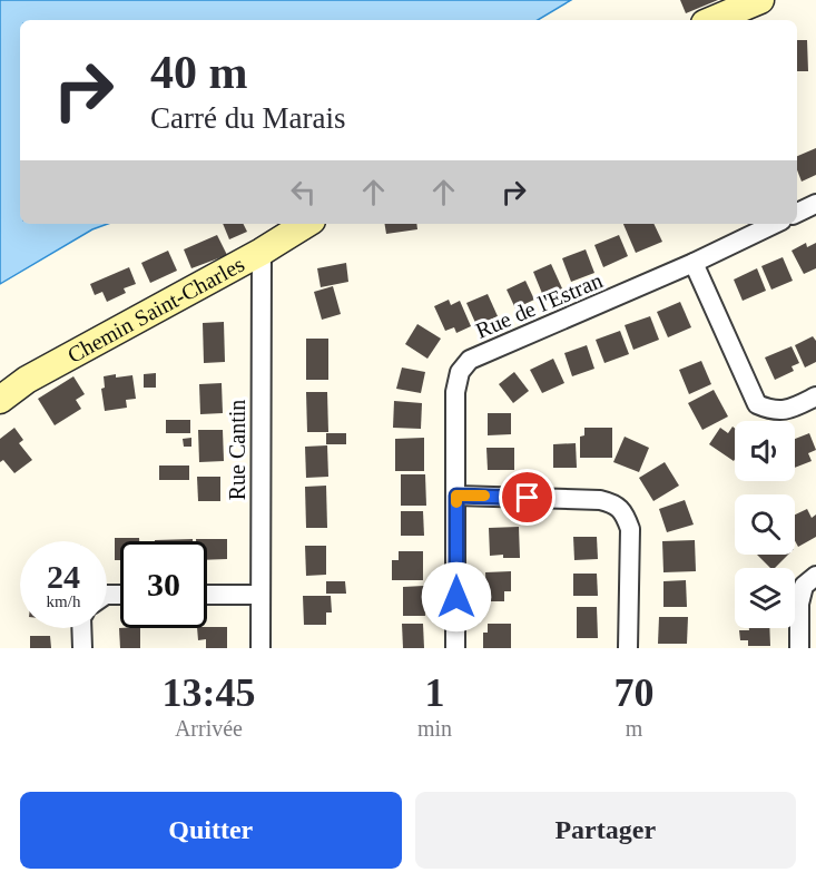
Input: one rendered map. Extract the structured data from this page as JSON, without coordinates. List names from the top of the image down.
{
  "streets": {
    "main road": ["Chemin Saint-Charles"],
    "street": ["Rue de l'Estran", "Rue Cantin"]
  },
  "crossings": [
    ["Chemin Saint-Charles", "Rue Cantin"]
  ],
  "page": {
    "turn": ["40 m", "Carré du Marais"],
    "speed": "24 km/h",
    "limit": "30",
    "eta": [
      "13:45",
      "Arrivée",
      "1",
      "min",
      "70",
      "m"
    ],
    "buttons": ["Quitter", "Partager"]
  }
}
